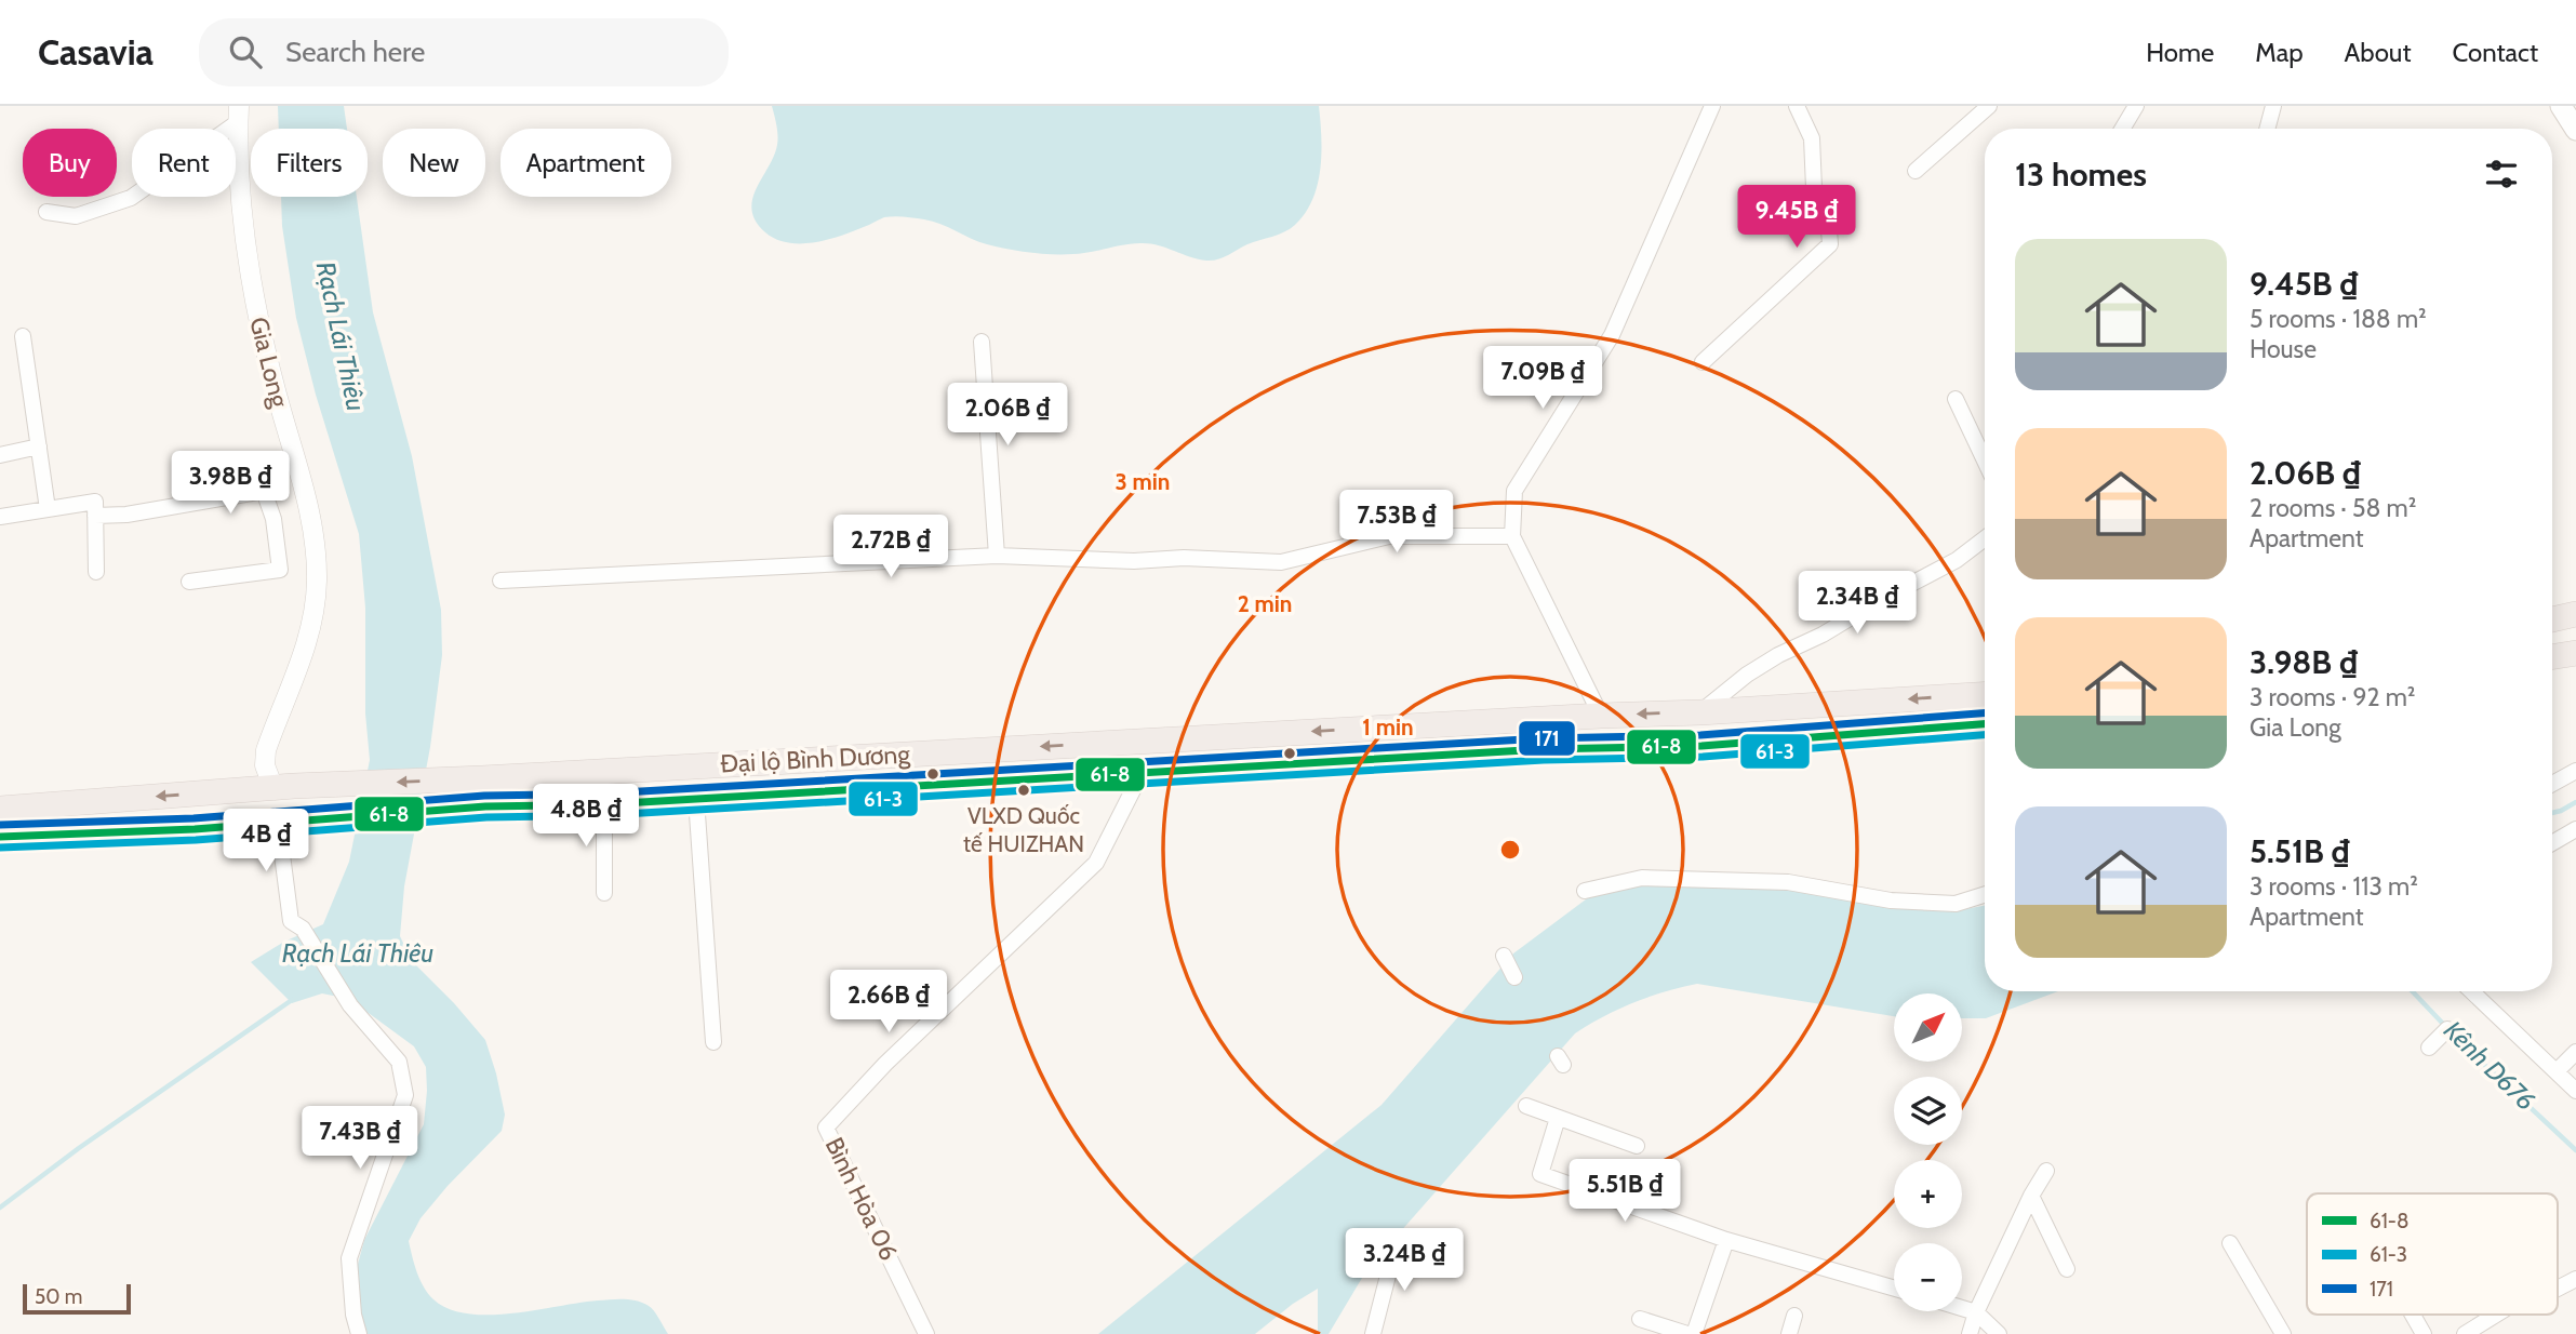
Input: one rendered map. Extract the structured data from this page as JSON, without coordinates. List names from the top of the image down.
{
  "streets": {
    "highway": ["Đại lộ Bình Dương"],
    "street": ["Gia Long", "Bình Hòa 06"]
  },
  "crossings": [
    ["Gia Long", "Đại lộ Bình Dương"],
    ["Đại lộ Bình Dương", "Bình Hòa 06"]
  ],
  "water": ["Rạch Lái Thiêu", "Kênh D676"],
  "places": ["VLXD Quốc tế HUIZHAN"],
  "lines": ["transit line 171", "transit line 61-8", "transit line 61-3"],
  "legend": ["61-8", "61-3", "171"],
  "scale_bar": "50 m",
  "north": "top right",
  "page": {
    "header": "Casavia",
    "search": "Search here",
    "nav": [
      "Home",
      "Map",
      "About",
      "Contact"
    ],
    "chip": [
      "Buy",
      "Rent",
      "Filters",
      "New",
      "Apartment"
    ],
    "heading": "13 homes",
    "price": [
      "9.45B ₫",
      "7.09B ₫",
      "2.06B ₫",
      "3.98B ₫",
      "7.53B ₫",
      "2.72B ₫",
      "2.34B ₫",
      "4.8B ₫",
      "4B ₫",
      "2.66B ₫",
      "7.43B ₫",
      "5.51B ₫",
      "3.24B ₫"
    ],
    "list": [
      {
        "name": "9.45B ₫",
        "note": "5 rooms · 188 m² · House"
      },
      {
        "name": "2.06B ₫",
        "note": "2 rooms · 58 m² · Apartment"
      },
      {
        "name": "3.98B ₫",
        "note": "3 rooms · 92 m² · Gia Long"
      },
      {
        "name": "5.51B ₫",
        "note": "3 rooms · 113 m² · Apartment"
      }
    ],
    "map_buttons": ["+", "−"],
    "scale": "50 m"
  },
  "rings": ["3 min", "2 min", "1 min"]
}
